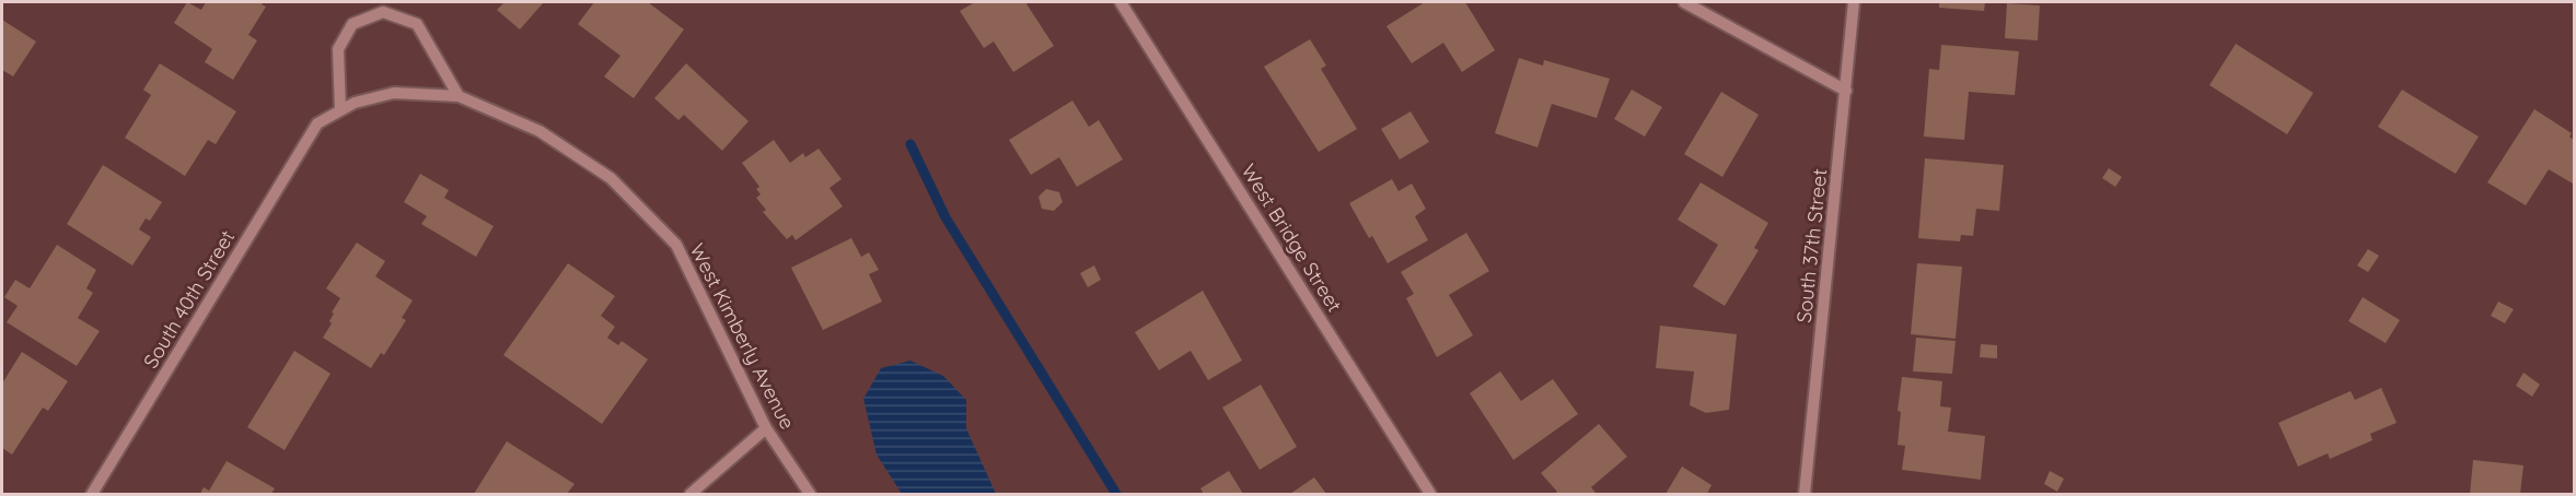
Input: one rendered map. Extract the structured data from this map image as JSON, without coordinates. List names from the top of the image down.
{
  "streets": {
    "street": [
      "West Bridge Street",
      "South 37th Street",
      "South 40th Street",
      "West Kimberly Avenue"
    ]
  },
  "crossings": [
    ["South 40th Street", "West Kimberly Avenue"]
  ]
}
